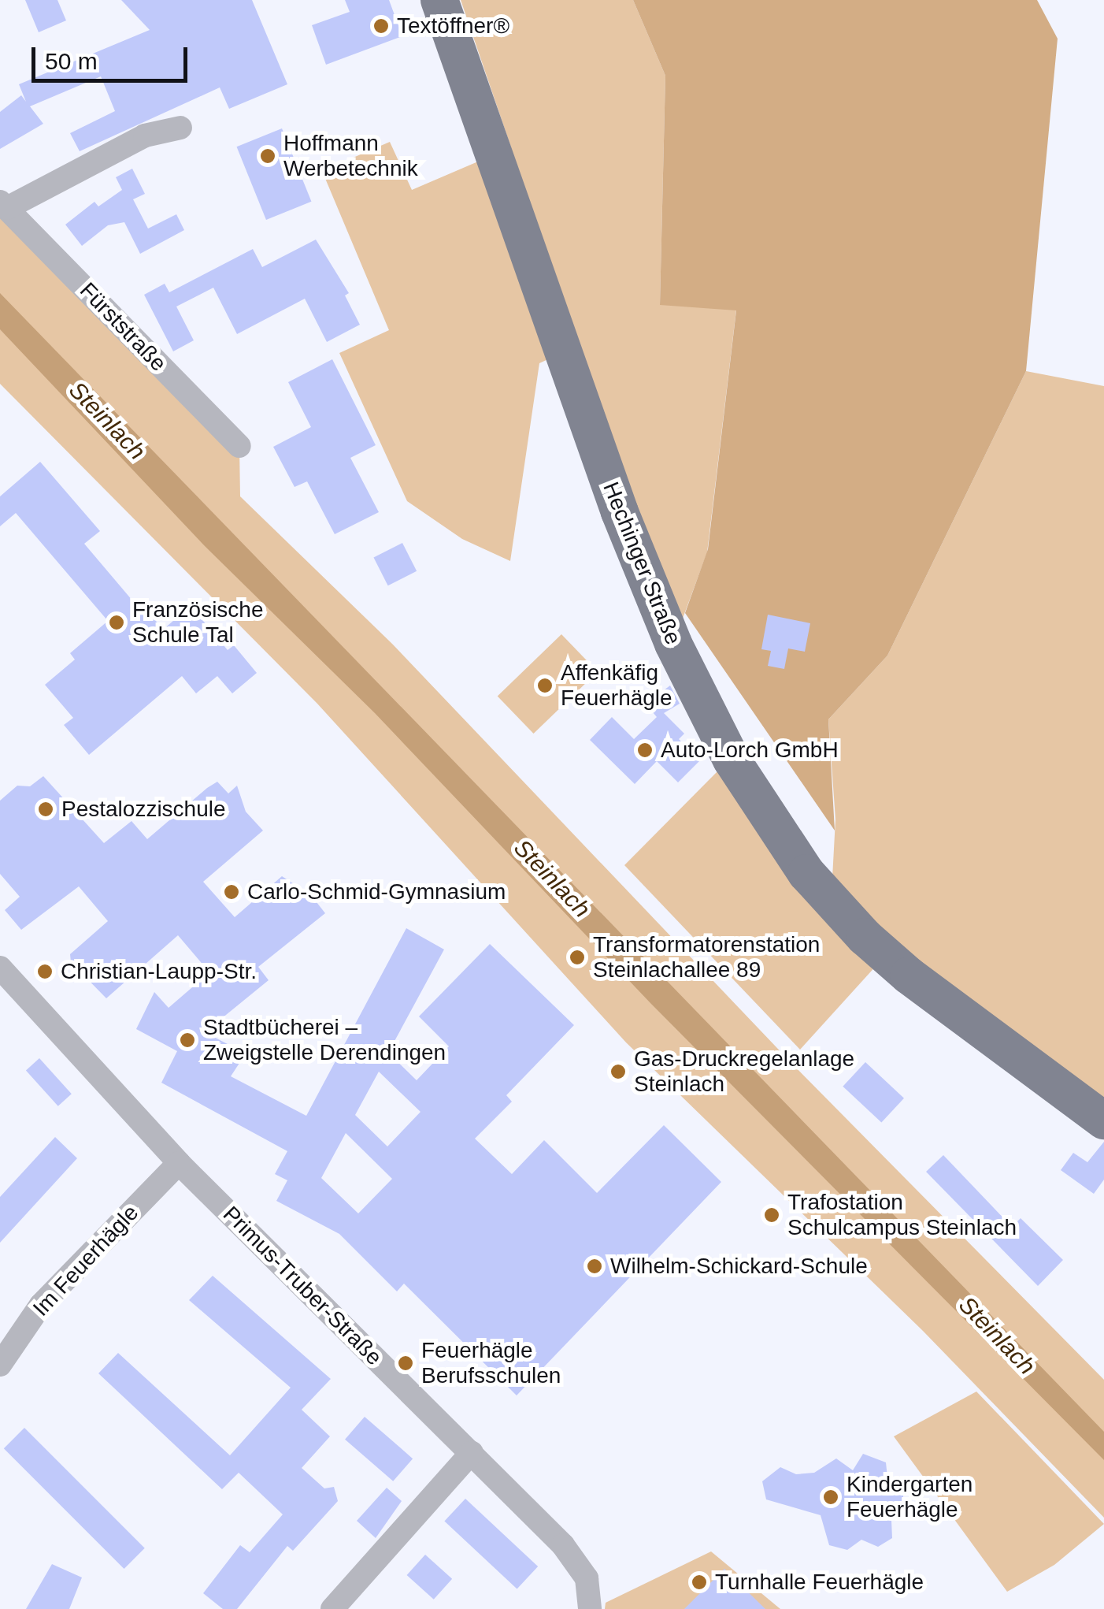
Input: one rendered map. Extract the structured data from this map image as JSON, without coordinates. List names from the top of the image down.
{
  "streets": {
    "main road": ["Hechinger Straße"],
    "street": ["Fürststraße", "Im Feuerhägle", "Primus-Truber-Straße"]
  },
  "crossings": [
    ["Im Feuerhägle", "Primus-Truber-Straße"]
  ],
  "water": ["Steinlach"],
  "places": [
    "Textöffner®",
    "Hoffmann Werbetechnik",
    "Französische Schule Tal",
    "Affenkäfig Feuerhägle",
    "Auto-Lorch GmbH",
    "Pestalozzischule",
    "Carlo-Schmid-Gymnasium",
    "Transformatorenstation Steinlachallee 89",
    "Christian-Laupp-Str.",
    "Stadtbücherei – Zweigstelle Derendingen",
    "Gas-Druckregelanlage Steinlach",
    "Trafostation Schulcampus Steinlach",
    "Wilhelm-Schickard-Schule",
    "Feuerhägle Berufsschulen",
    "Kindergarten Feuerhägle",
    "Turnhalle Feuerhägle"
  ],
  "scale_bar": "50 m"
}
